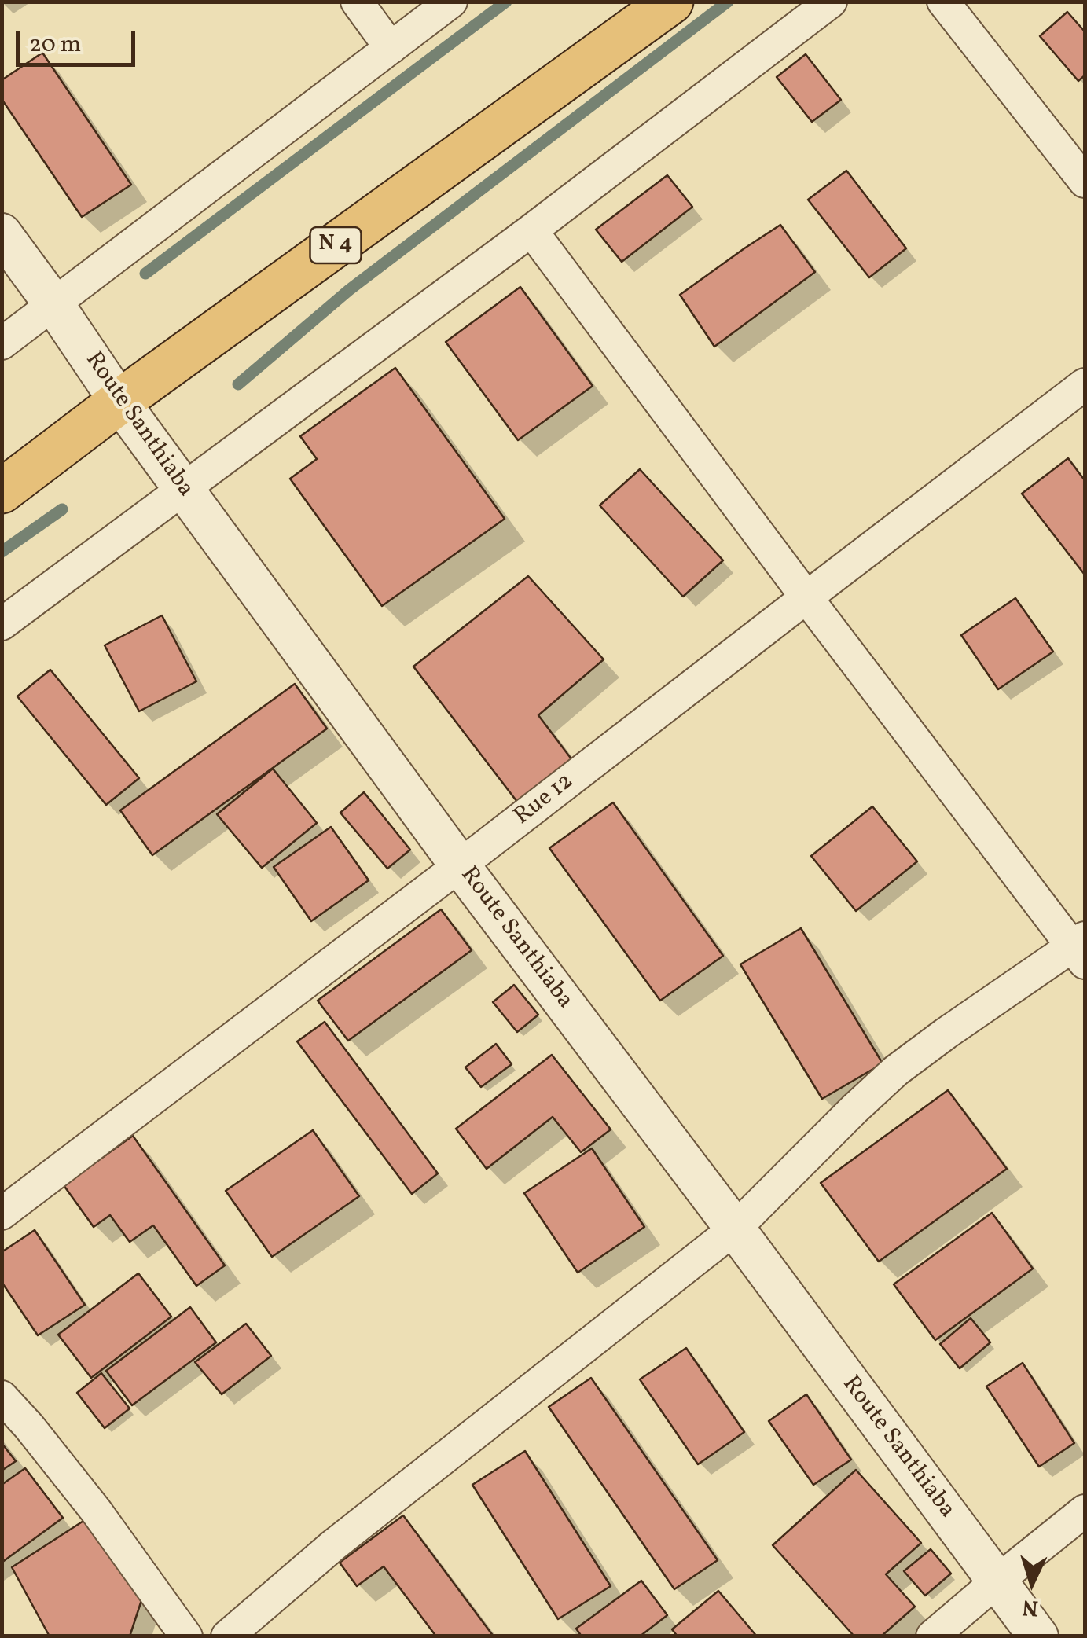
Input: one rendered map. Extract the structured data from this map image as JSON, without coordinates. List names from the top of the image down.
{
  "streets": {
    "highway": ["N 4"],
    "street": ["Route Santhiaba", "Rue 12"]
  },
  "crossings": [
    ["N 4", "Route Santhiaba"],
    ["Route Santhiaba", "Rue 12"]
  ],
  "scale_bar": "20 m",
  "north": "bottom"
}
